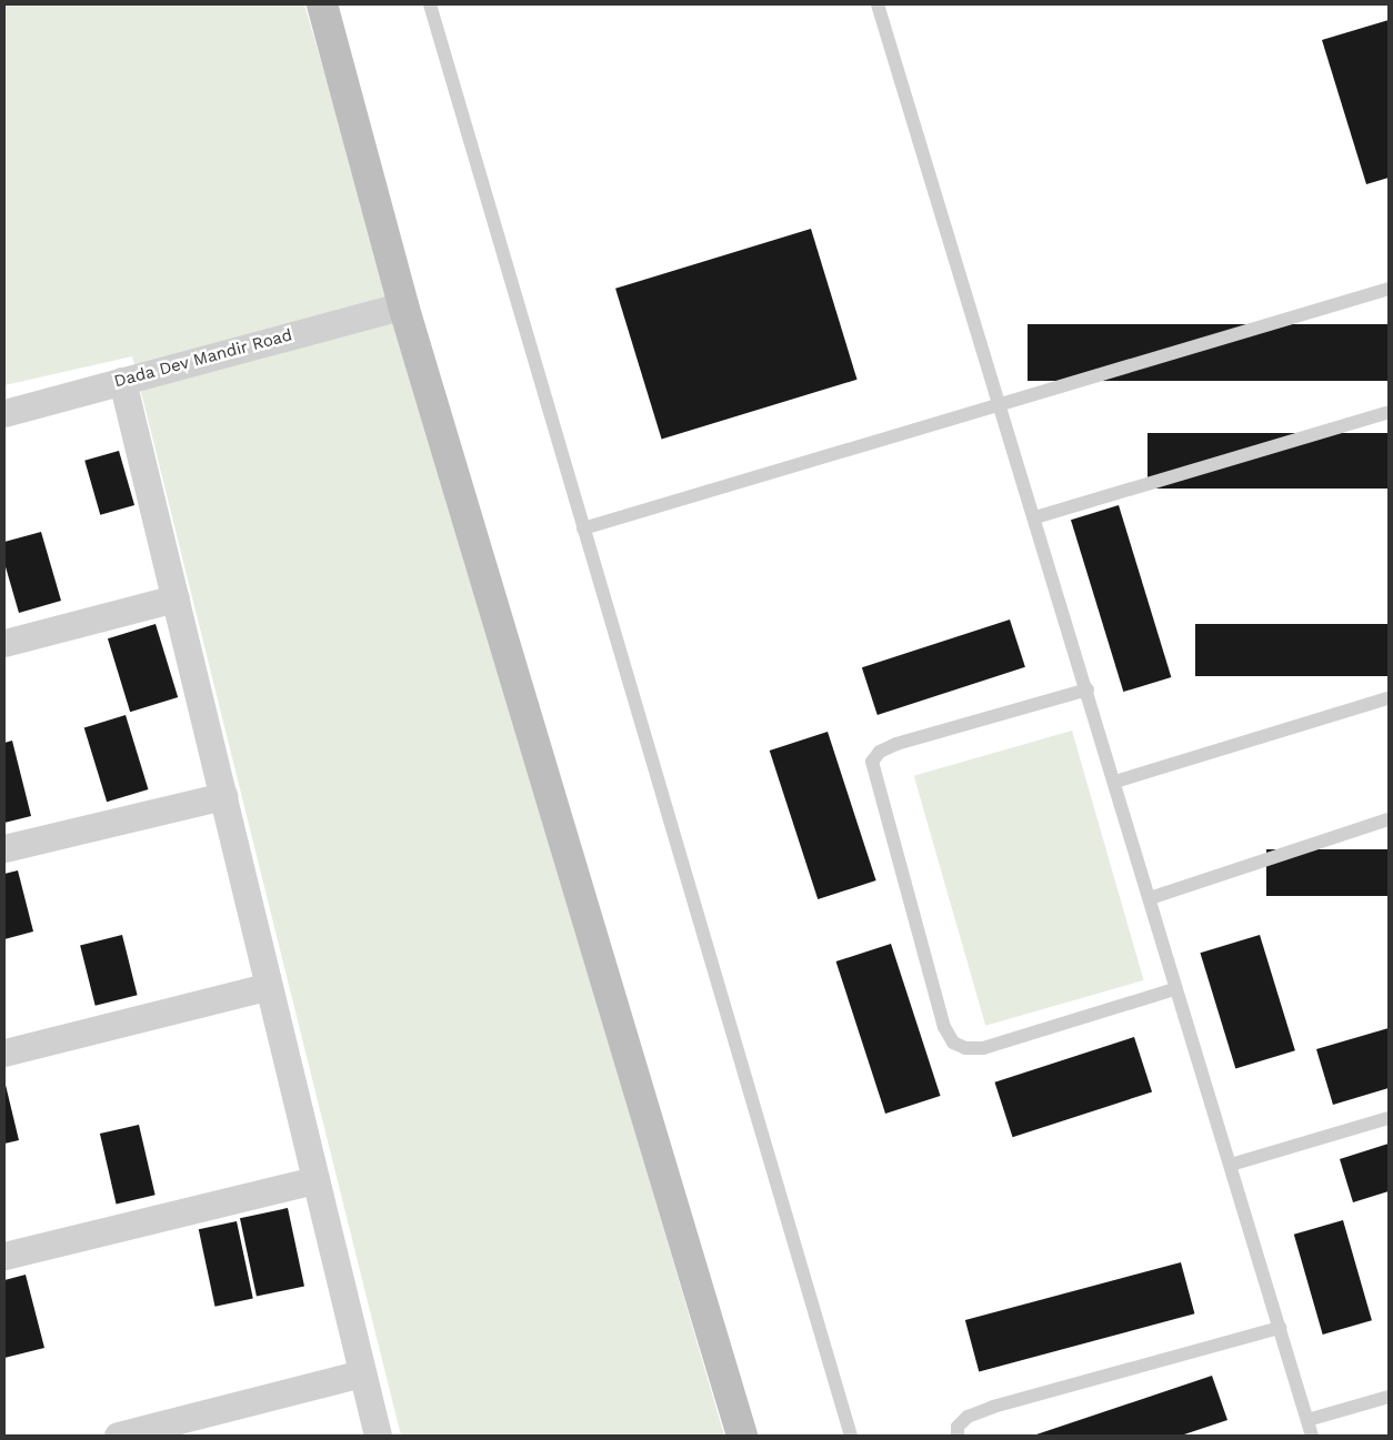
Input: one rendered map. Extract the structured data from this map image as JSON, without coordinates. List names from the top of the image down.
{
  "streets": {
    "street": ["Dada Dev Mandir Road"]
  }
}
